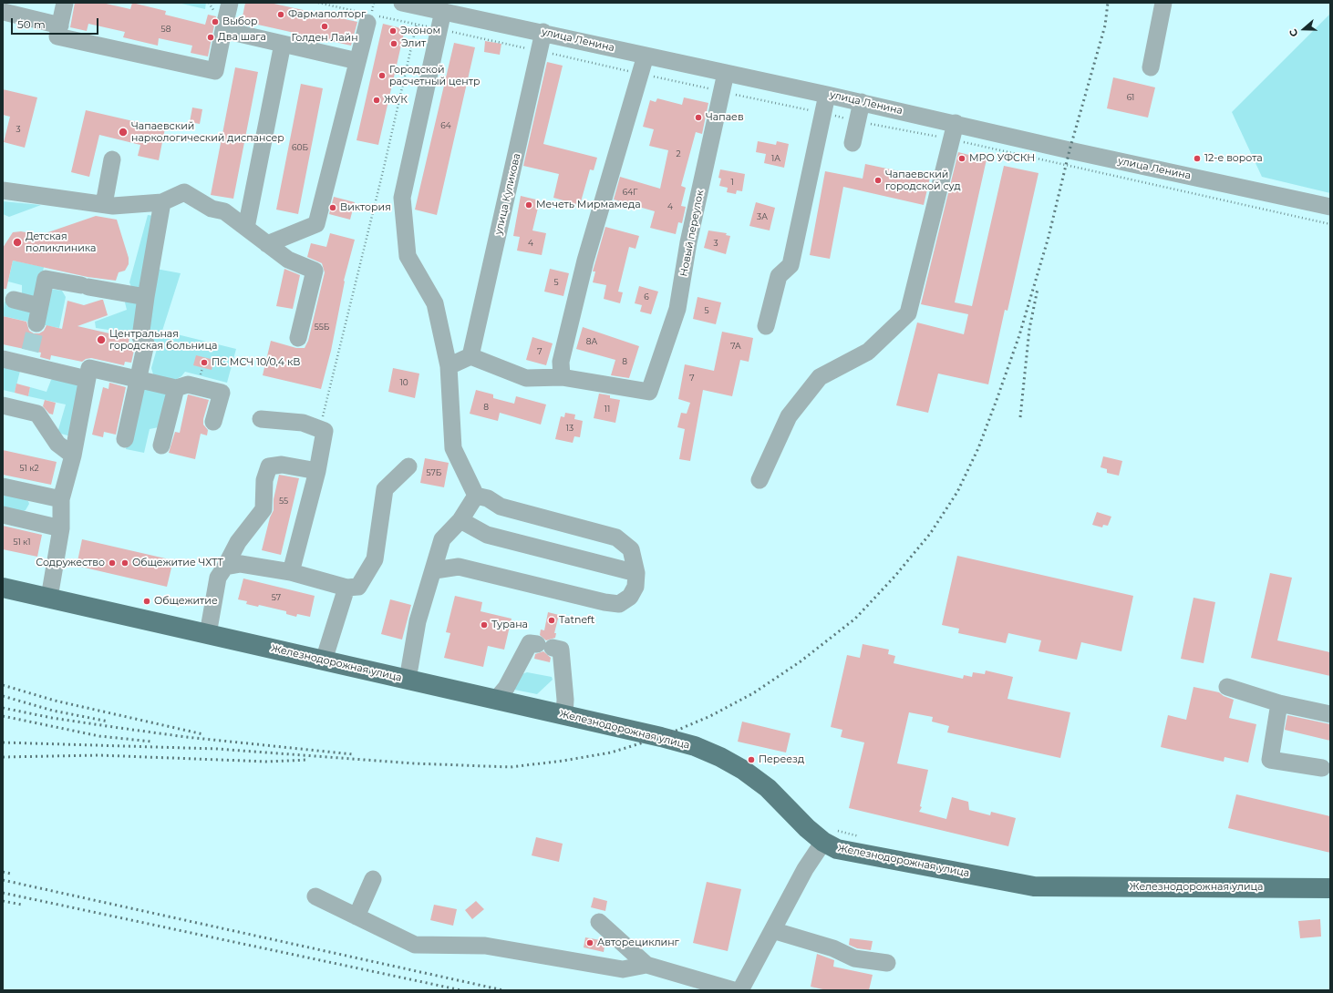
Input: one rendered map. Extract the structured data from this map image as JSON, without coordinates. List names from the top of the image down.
{
  "streets": {
    "main road": ["Железнодорожная улица"],
    "street": ["улица Ленина", "улица Куликова", "Новый переулок"]
  },
  "crossings": [
    ["улица Ленина", "улица Куликова"],
    ["улица Ленина", "Новый переулок"]
  ],
  "places": [
    "Фармаполторг",
    "Выбор",
    "Голден Лайн",
    "Эконом",
    "Два шага",
    "Элит",
    "Городской расчетный центр",
    "ЖУК",
    "Чапаев",
    "Чапаевский наркологический диспансер",
    "МРО УФСКН",
    "12-е ворота",
    "Чапаевский городской суд",
    "Мечеть Мирмамеда",
    "Виктория",
    "Детская поликлиника",
    "Центральная городская больница",
    "ПС МСЧ 10/0,4 кВ",
    "Содружество",
    "Общежитие ЧХТТ",
    "Общежитие",
    "Tatneft",
    "Турана",
    "Переезд",
    "Авторециклинг"
  ],
  "house_numbers": [
    "58",
    "61",
    "64",
    "3",
    "60Б",
    "2",
    "1А",
    "1",
    "64Г",
    "4",
    "3А",
    "4",
    "3",
    "5",
    "6",
    "5",
    "55Б",
    "8А",
    "7А",
    "7",
    "8",
    "7",
    "10",
    "8",
    "11",
    "13",
    "51 к2",
    "57Б",
    "55",
    "51 к1",
    "57"
  ],
  "scale_bar": "50 m",
  "north": "left"
}
